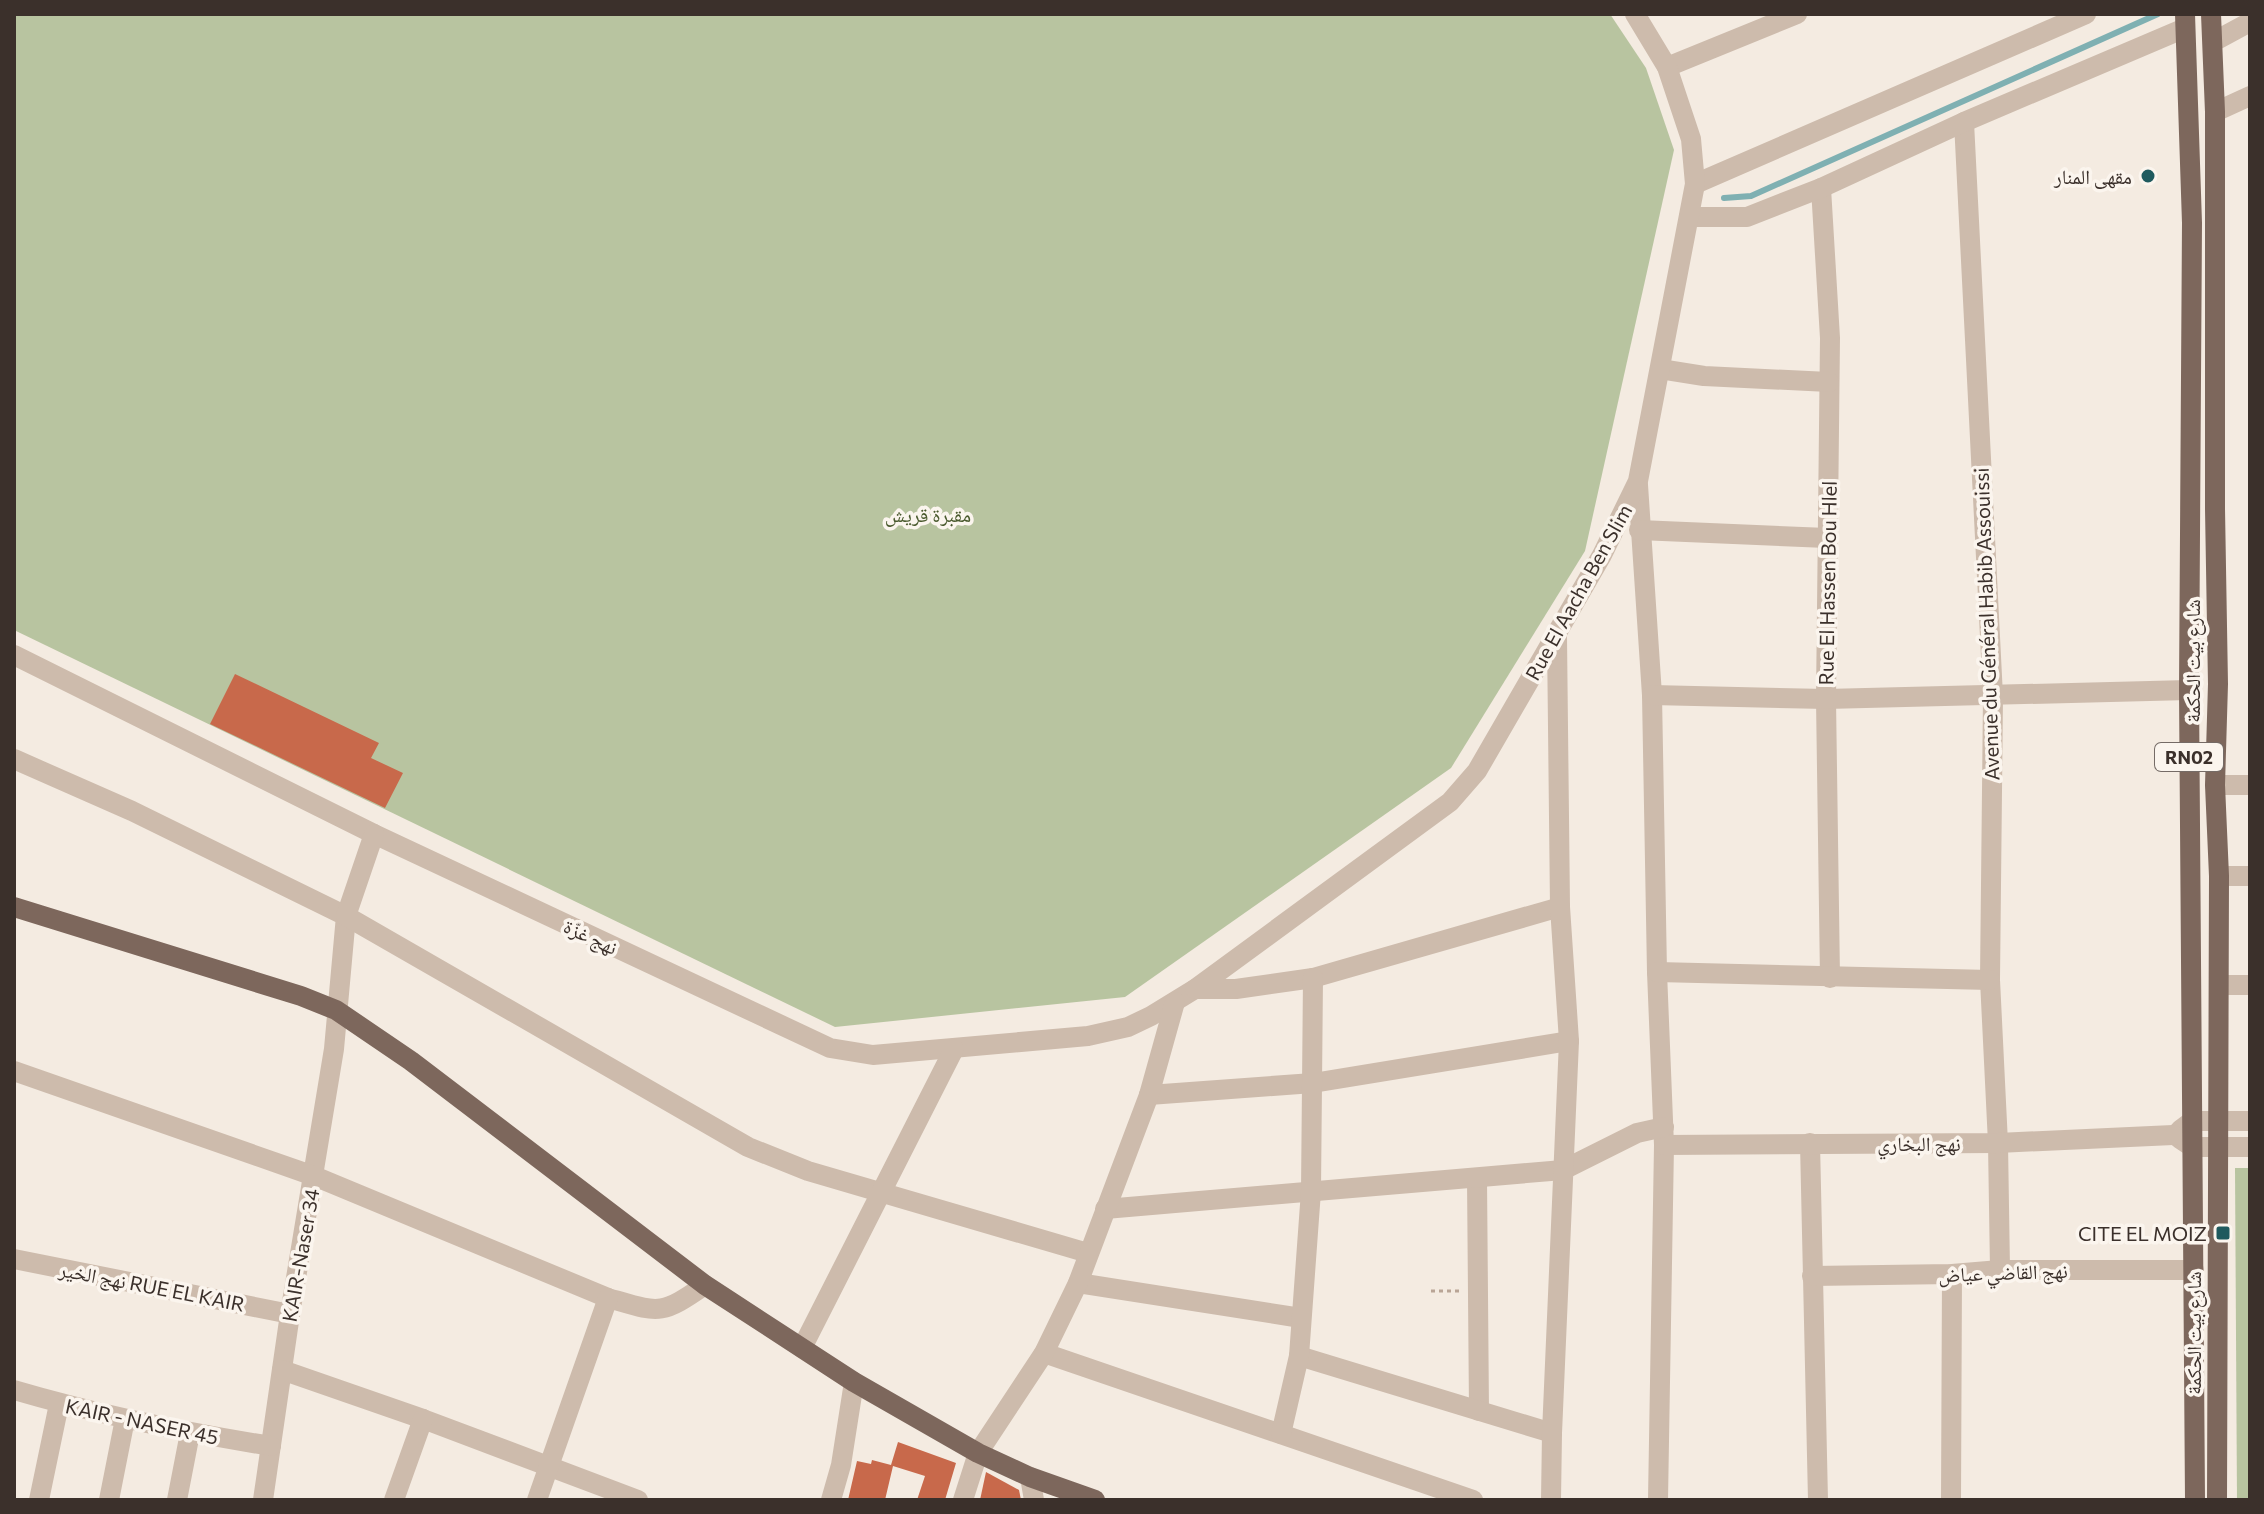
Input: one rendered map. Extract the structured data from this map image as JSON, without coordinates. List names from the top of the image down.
{
  "streets": {
    "main road": ["شارع بيت الحكمة", "RN02"],
    "street": [
      "Rue El Hassen Bou Hlel",
      "Rue El Aacha Ben Slim",
      "Avenue du Général Habib Assouissi",
      "نهج غزّة",
      "نهج البخاري",
      "KAIR-Naser 34",
      "نهج القاضي عياض",
      "نهج الخير RUE EL KAIR",
      "KAIR - NASER 45"
    ]
  },
  "crossings": [
    ["Rue El Aacha Ben Slim", "نهج غزّة"],
    ["Avenue du Général Habib Assouissi", "نهج البخاري"],
    ["Avenue du Général Habib Assouissi", "نهج القاضي عياض"],
    ["شارع بيت الحكمة", "نهج القاضي عياض"],
    ["نهج غزّة", "KAIR-Naser 34"],
    ["KAIR-Naser 34", "نهج الخير RUE EL KAIR"],
    ["KAIR-Naser 34", "KAIR - NASER 45"]
  ],
  "parks": ["مقبرة قريش"],
  "places": {
    "other": ["مقهى المنار"],
    "transit": ["CITE EL MOIZ"]
  }
}
